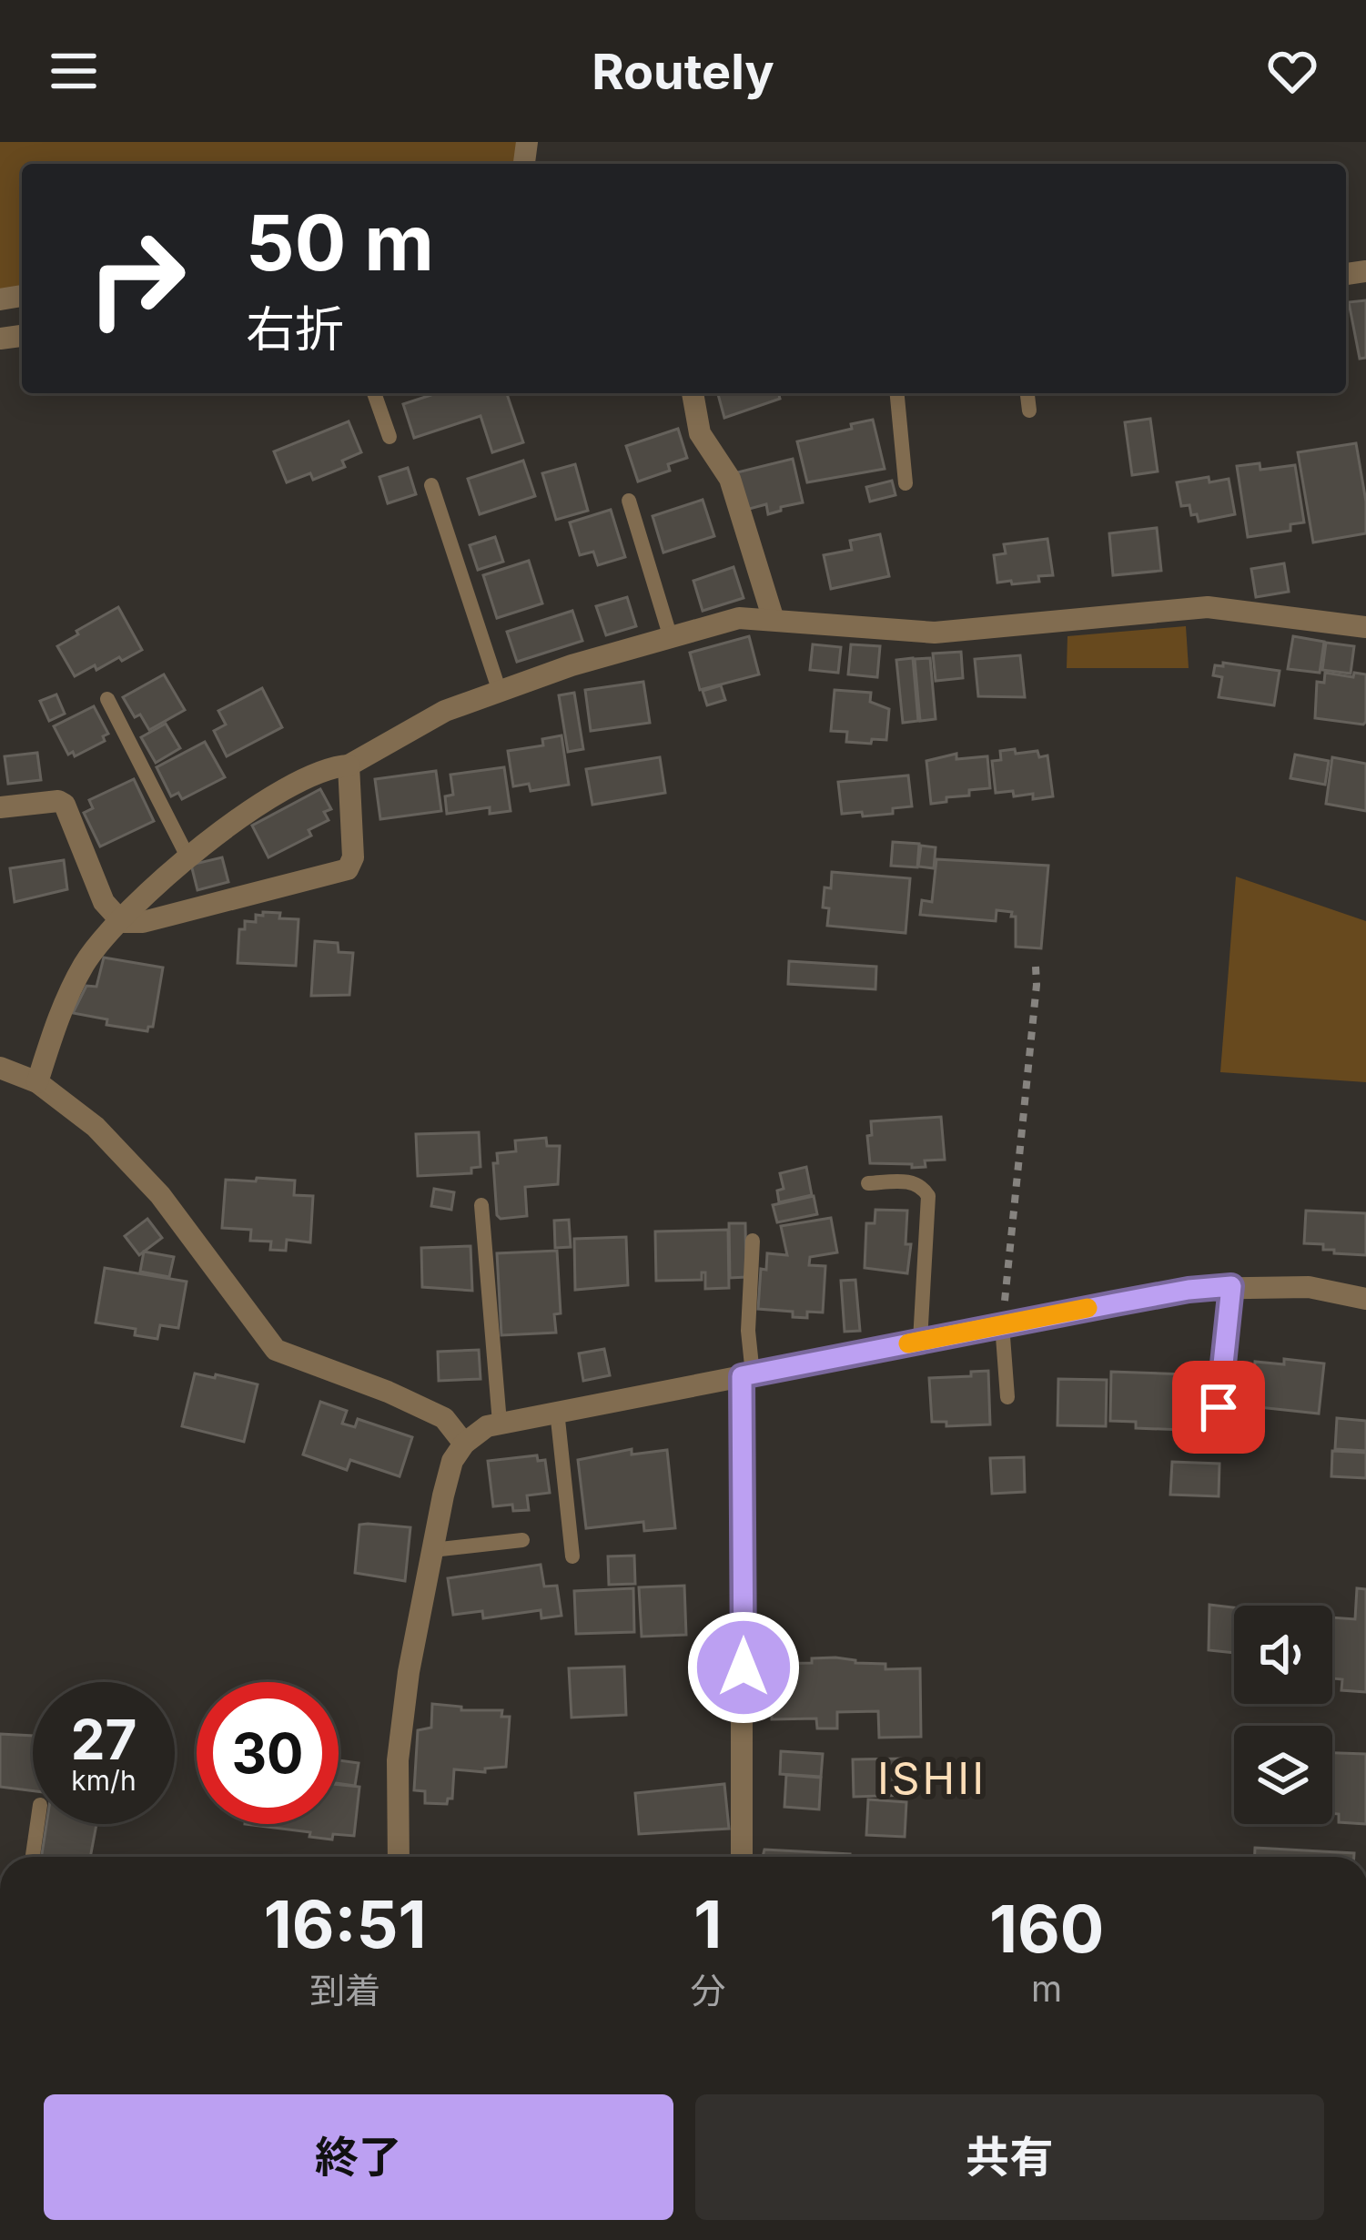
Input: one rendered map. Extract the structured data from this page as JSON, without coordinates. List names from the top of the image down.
{
  "districts": ["ISHII"],
  "page": {
    "header": "Routely",
    "turn": ["50 m", "右折"],
    "speed": "27 km/h",
    "limit": "30",
    "eta": [
      "16:51",
      "到着",
      "1",
      "分",
      "160",
      "m"
    ],
    "buttons": ["終了", "共有"]
  }
}
